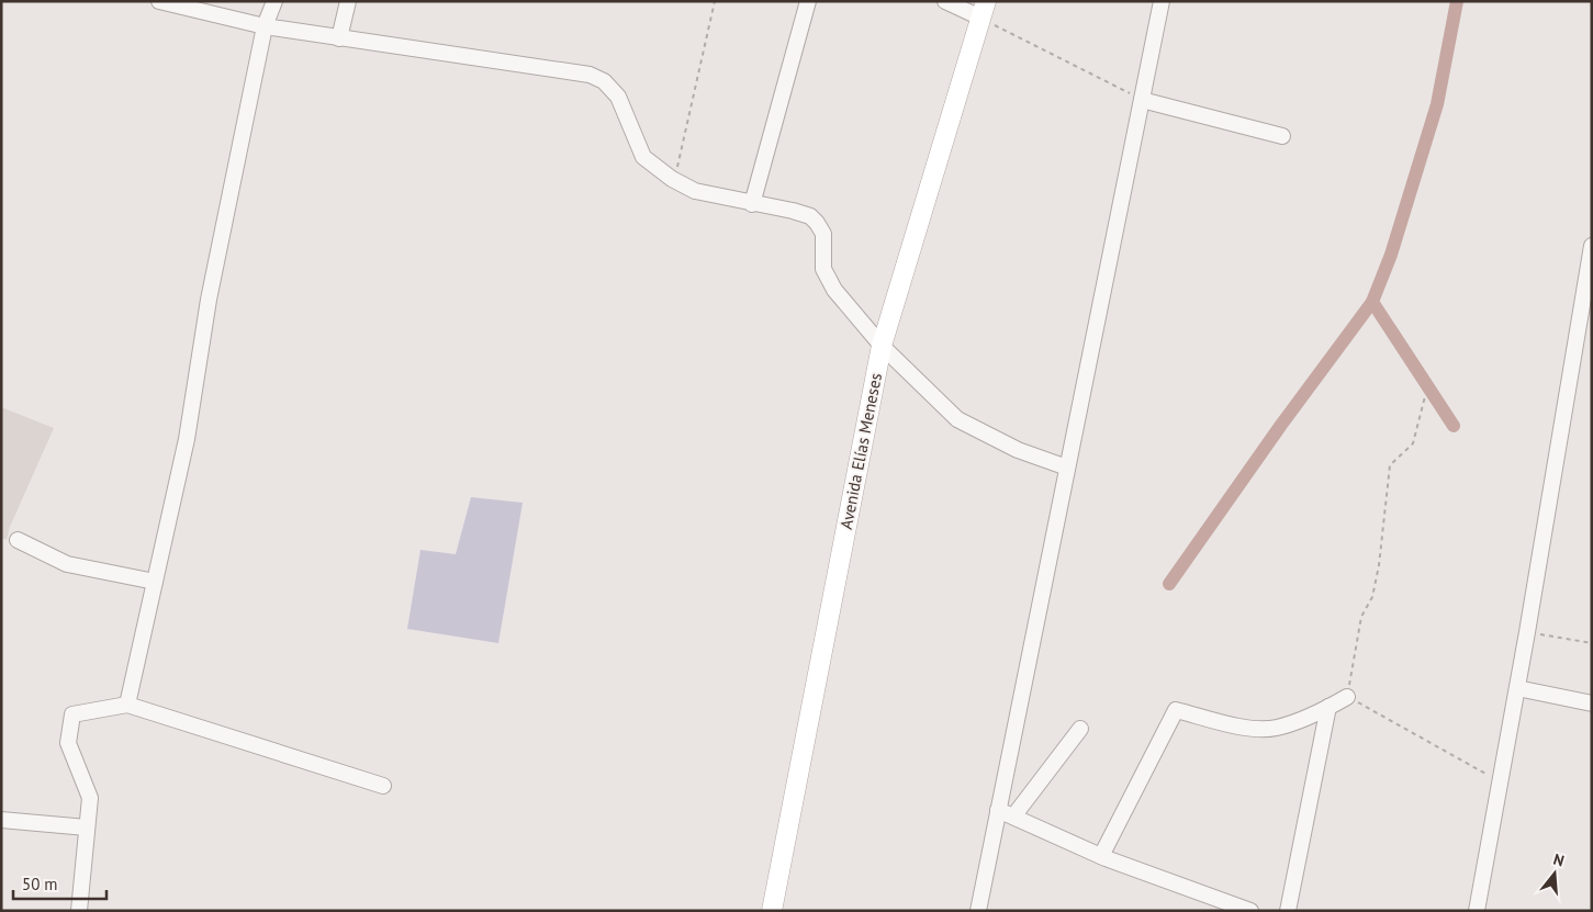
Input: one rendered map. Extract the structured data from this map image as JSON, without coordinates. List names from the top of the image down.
{
  "streets": {
    "main road": ["Avenida Elías Meneses"]
  },
  "scale_bar": "50 m",
  "north": "top"
}
